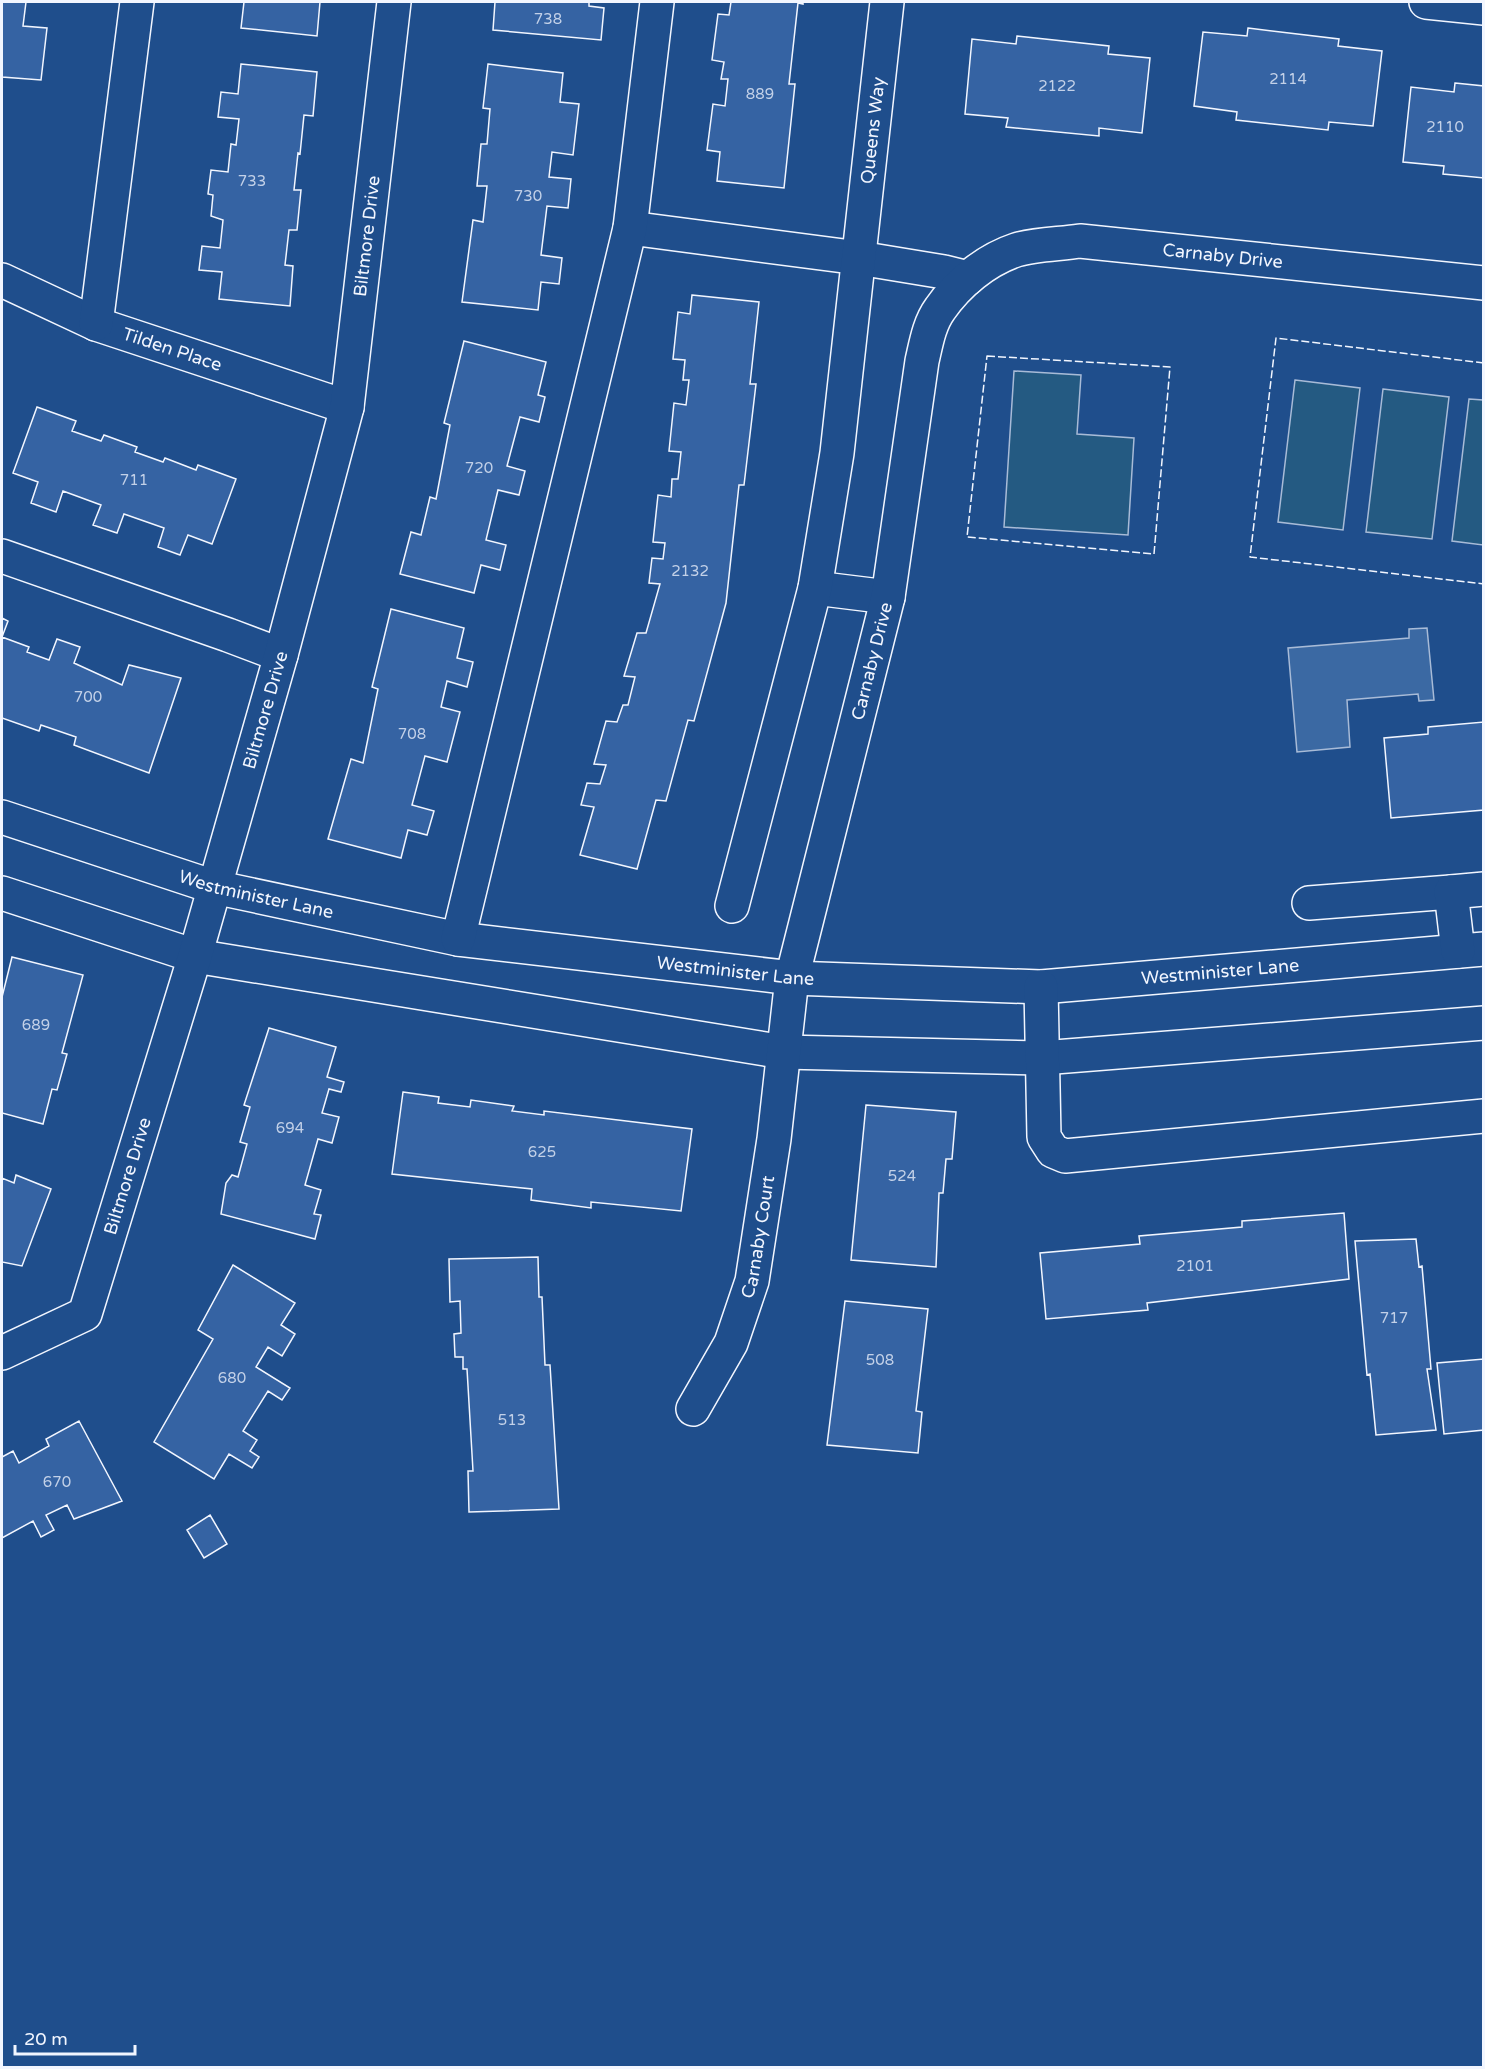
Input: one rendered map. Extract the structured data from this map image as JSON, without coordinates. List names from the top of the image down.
{
  "streets": {
    "street": [
      "Queens Way",
      "Biltmore Drive",
      "Carnaby Drive",
      "Tilden Place",
      "Westminister Lane",
      "Carnaby Court"
    ]
  },
  "crossings": [
    ["Biltmore Drive", "Tilden Place"],
    ["Biltmore Drive", "Westminister Lane"],
    ["Carnaby Drive", "Westminister Lane"],
    ["Carnaby Drive", "Carnaby Court"]
  ],
  "house_numbers": [
    "738",
    "2114",
    "2122",
    "889",
    "2110",
    "733",
    "730",
    "720",
    "711",
    "2132",
    "700",
    "708",
    "689",
    "694",
    "625",
    "524",
    "2101",
    "717",
    "508",
    "680",
    "513",
    "670"
  ],
  "scale_bar": "20 m"
}
